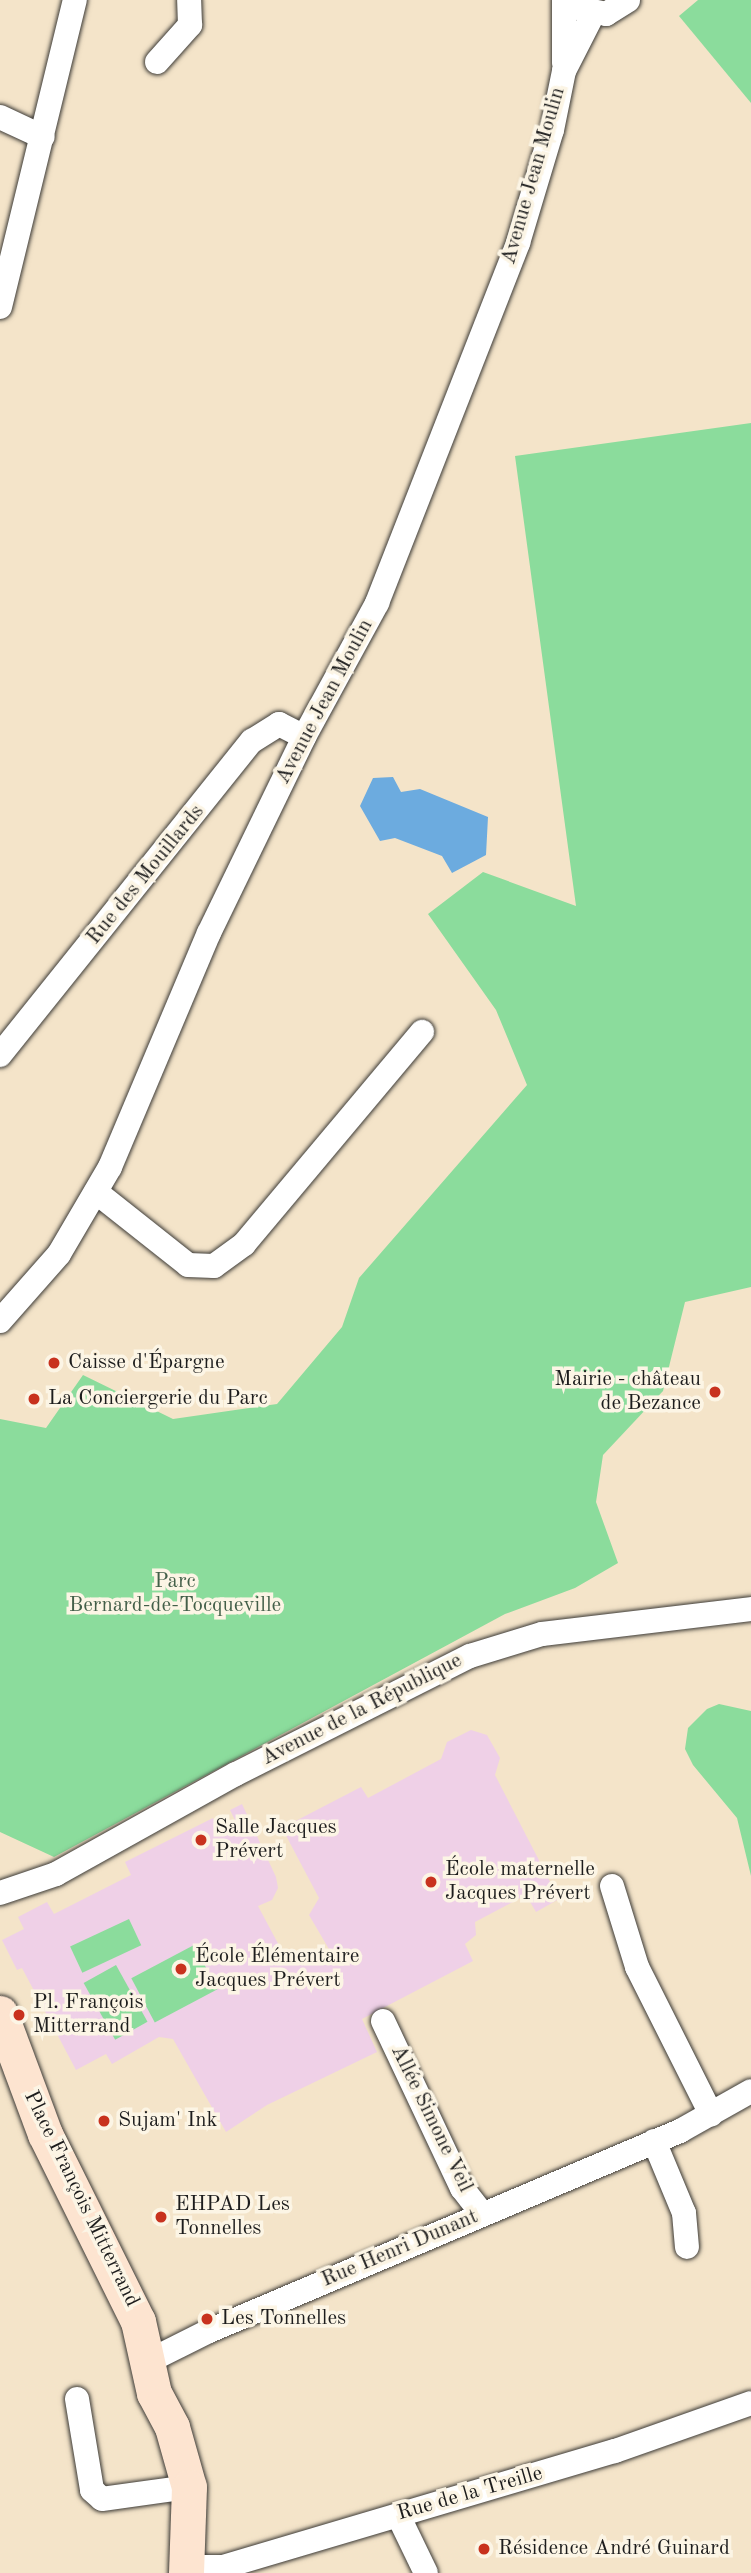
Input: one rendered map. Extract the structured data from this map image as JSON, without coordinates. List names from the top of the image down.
{
  "streets": {
    "main road": ["Place François Mitterrand"],
    "street": [
      "Avenue Jean Moulin",
      "Rue des Mouillards",
      "Avenue de la République",
      "Allée Simone Veil",
      "Rue Henri Dunant",
      "Rue de la Treille"
    ]
  },
  "crossings": [
    ["Avenue Jean Moulin", "Rue des Mouillards"],
    ["Allée Simone Veil", "Rue Henri Dunant"],
    ["Place François Mitterrand", "Rue Henri Dunant"]
  ],
  "parks": ["Parc Bernard-de-Tocqueville"],
  "places": [
    "Caisse d'Épargne",
    "Mairie - château de Bezance",
    "La Conciergerie du Parc",
    "Salle Jacques Prévert",
    "École maternelle Jacques Prévert",
    "École Élémentaire Jacques Prévert",
    "Pl. François Mitterrand",
    "Sujam' Ink",
    "EHPAD Les Tonnelles",
    "Les Tonnelles",
    "Résidence André Guinard"
  ]
}
